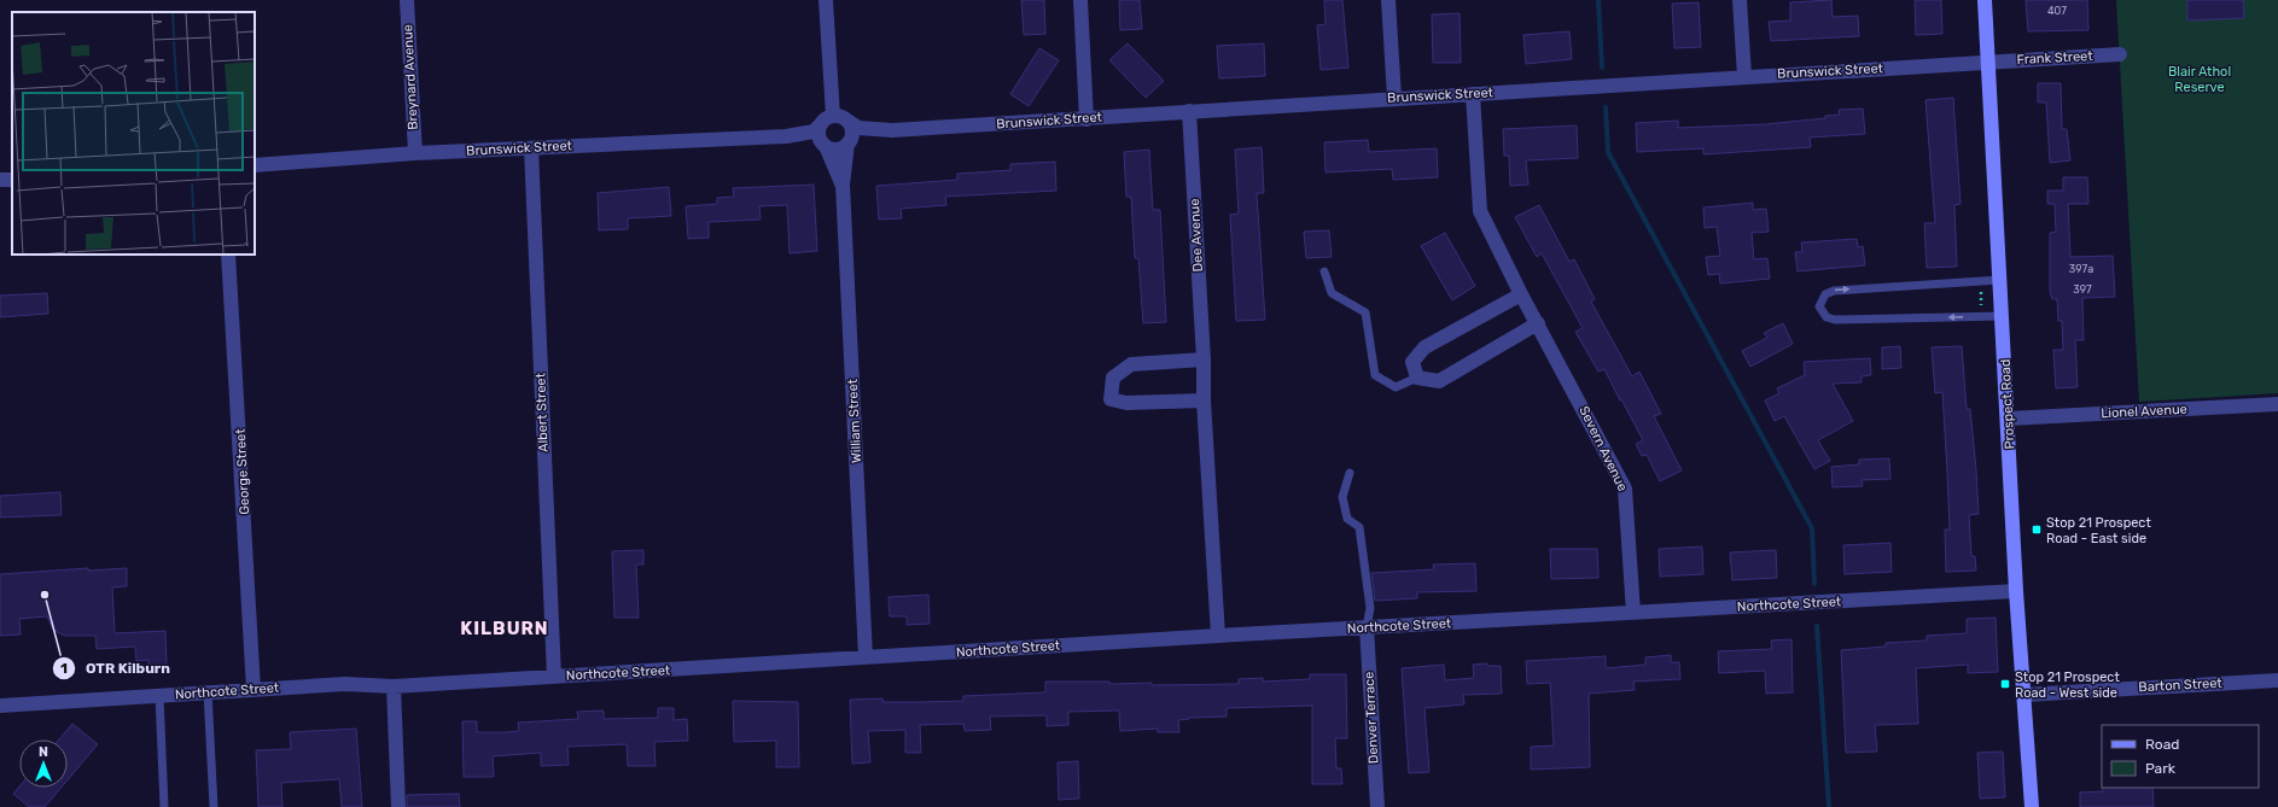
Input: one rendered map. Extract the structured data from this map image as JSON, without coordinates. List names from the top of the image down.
{
  "streets": {
    "main road": ["Prospect Road"],
    "street": [
      "Frank Street",
      "Brunswick Street",
      "Breynard Avenue",
      "Dee Avenue",
      "Lionel Avenue",
      "Albert Street",
      "William Street",
      "Severn Avenue",
      "George Street",
      "Northcote Street",
      "Barton Street",
      "Denver Terrace"
    ]
  },
  "crossings": [
    ["Frank Street", "Brunswick Street"],
    ["Frank Street", "Prospect Road"],
    ["Brunswick Street", "Breynard Avenue"],
    ["Brunswick Street", "Dee Avenue"],
    ["Brunswick Street", "Prospect Road"],
    ["Brunswick Street", "Albert Street"],
    ["Brunswick Street", "William Street"],
    ["Brunswick Street", "Severn Avenue"],
    ["Dee Avenue", "Northcote Street"],
    ["Prospect Road", "Lionel Avenue"],
    ["Prospect Road", "Northcote Street"],
    ["Prospect Road", "Barton Street"],
    ["Albert Street", "Northcote Street"],
    ["William Street", "Northcote Street"],
    ["Severn Avenue", "Northcote Street"],
    ["George Street", "Northcote Street"],
    ["Northcote Street", "Denver Terrace"]
  ],
  "districts": ["KILBURN"],
  "parks": ["Blair Athol Reserve"],
  "places": {
    "transit": ["Stop 21 Prospect Road - East side", "Stop 21 Prospect Road - West side"],
    "other": ["OTR Kilburn"]
  },
  "house_numbers": ["407", "397a", "397"],
  "legend": ["Road", "Park"],
  "north": "top"
}
